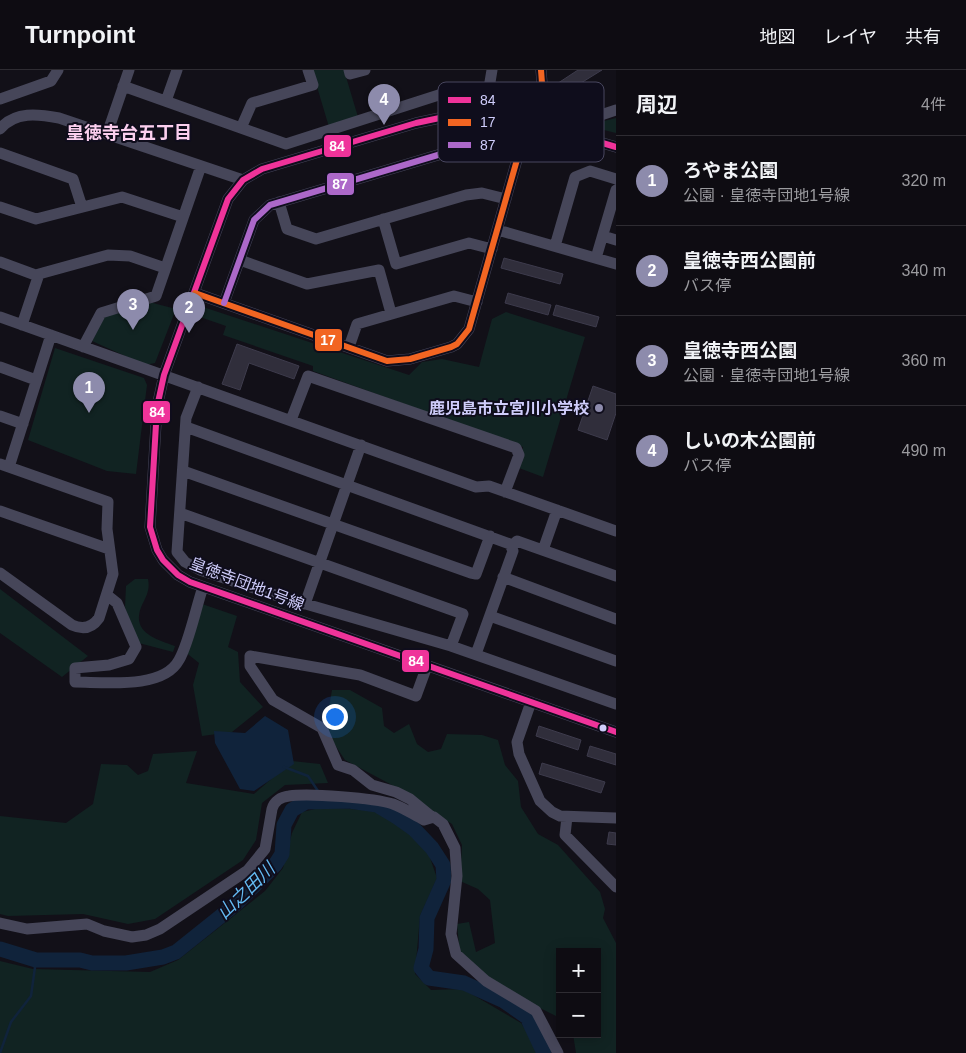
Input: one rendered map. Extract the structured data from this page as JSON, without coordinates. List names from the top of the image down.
{
  "streets": {
    "street": ["皇徳寺団地1号線"]
  },
  "districts": ["皇徳寺台五丁目"],
  "water": ["山之田川"],
  "places": ["鹿児島市立宮川小学校"],
  "lines": ["transit line 17", "transit line 84", "transit line 87"],
  "legend": ["84", "17", "87"],
  "page": {
    "header": "Turnpoint",
    "nav": ["地図", "レイヤ", "共有"],
    "heading": ["周辺", "4件"],
    "pins": [
      "4",
      "3",
      "2",
      "1"
    ],
    "list": [
      {
        "mark": "1",
        "name": "ろやま公園",
        "note": "公園 · 皇徳寺団地1号線",
        "value": "320 m"
      },
      {
        "mark": "2",
        "name": "皇徳寺西公園前",
        "note": "バス停",
        "value": "340 m"
      },
      {
        "mark": "3",
        "name": "皇徳寺西公園",
        "note": "公園 · 皇徳寺団地1号線",
        "value": "360 m"
      },
      {
        "mark": "4",
        "name": "しいの木公園前",
        "note": "バス停",
        "value": "490 m"
      }
    ],
    "map_buttons": ["+", "−"]
  }
}
